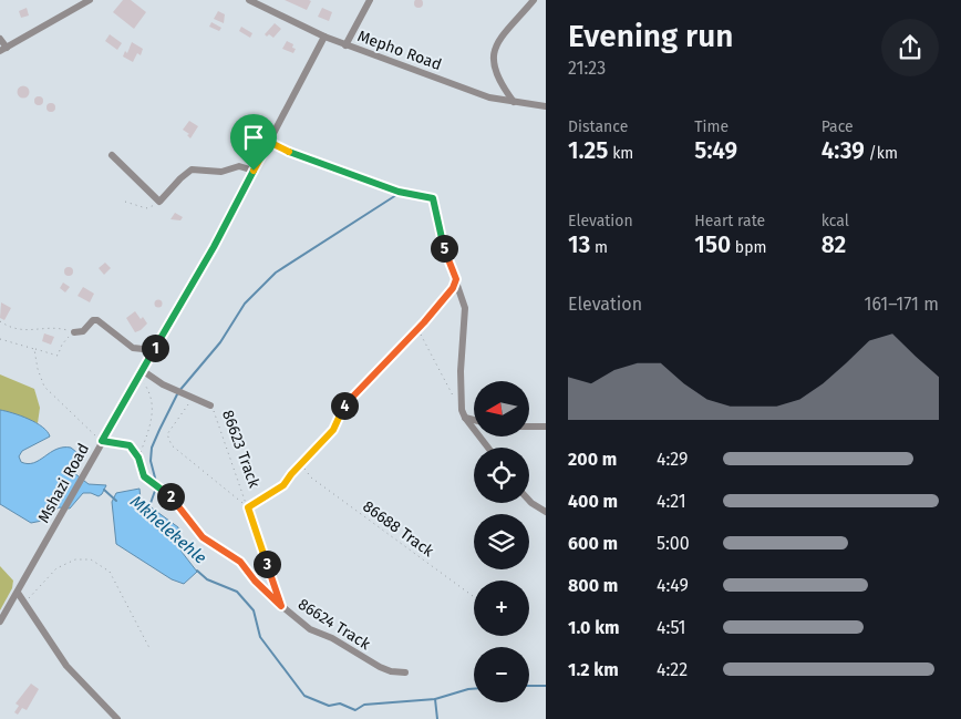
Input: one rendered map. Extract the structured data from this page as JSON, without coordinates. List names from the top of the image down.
{
  "streets": {
    "street": [
      "Mepho Road",
      "86623 Track",
      "Mshazi Road",
      "86624 Track"
    ],
    "path": ["86688 Track"]
  },
  "crossings": [
    ["Mepho Road", "Mshazi Road"],
    ["86623 Track", "Mshazi Road"],
    ["86623 Track", "86624 Track"]
  ],
  "water": ["Mkhelekehle"],
  "north": "left",
  "page": {
    "heading": ["Evening run", "21:23"],
    "stats": [
      ["Distance", "1.25 km"],
      ["Time", "5:49"],
      ["Pace", "4:39 /km"],
      ["Elevation", "13 m"],
      ["Heart rate", "150 bpm"],
      ["kcal", "82"]
    ],
    "pins": [
      "5",
      "1",
      "4",
      "2",
      "3"
    ],
    "chart": ["Elevation", "161–171 m"],
    "map_buttons": ["+", "−"],
    "list": [
      {
        "name": "200 m",
        "note": "4:29"
      },
      {
        "name": "400 m",
        "note": "4:21"
      },
      {
        "name": "600 m",
        "note": "5:00"
      },
      {
        "name": "800 m",
        "note": "4:49"
      },
      {
        "name": "1.0 km",
        "note": "4:51"
      },
      {
        "name": "1.2 km",
        "note": "4:22"
      }
    ]
  }
}
